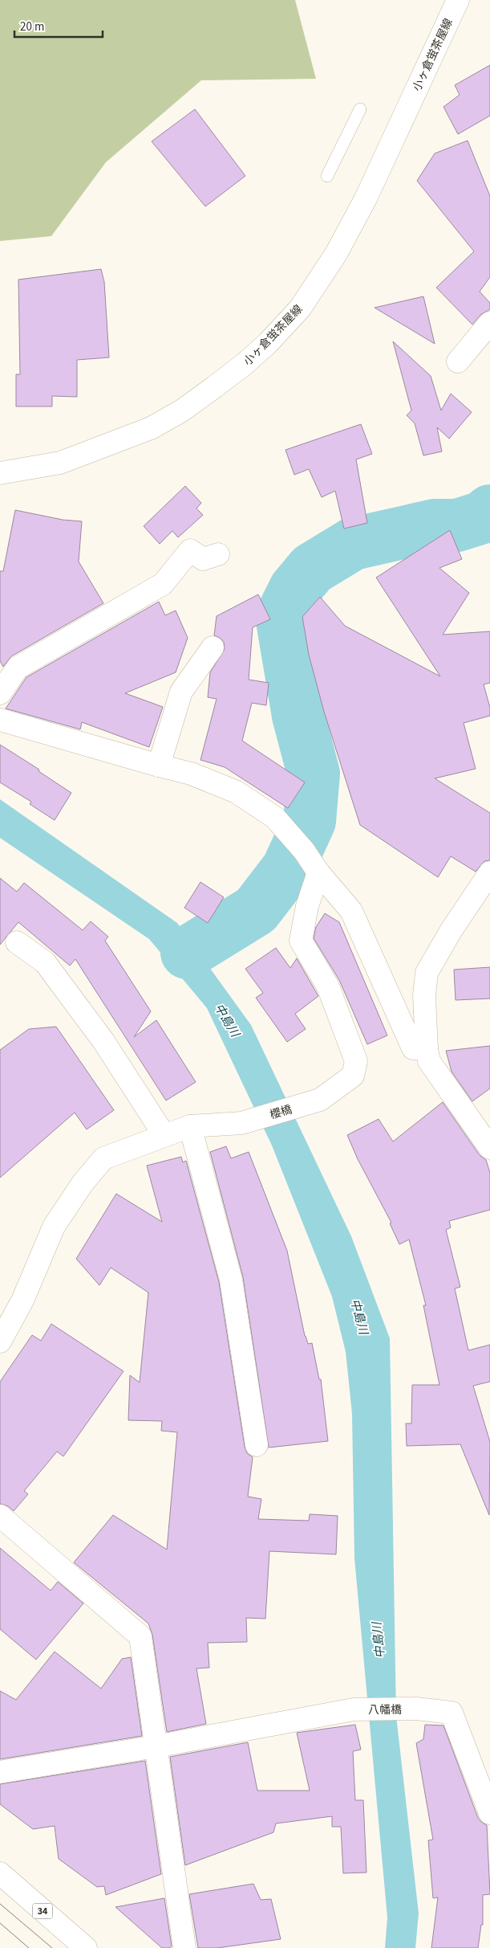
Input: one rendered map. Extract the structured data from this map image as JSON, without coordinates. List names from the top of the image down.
{
  "streets": {
    "main road": [
      "小ヶ倉蛍茶屋線",
      "櫻橋",
      "八幡橋",
      "34"
    ]
  },
  "water": ["中島川"],
  "scale_bar": "20 m"
}
